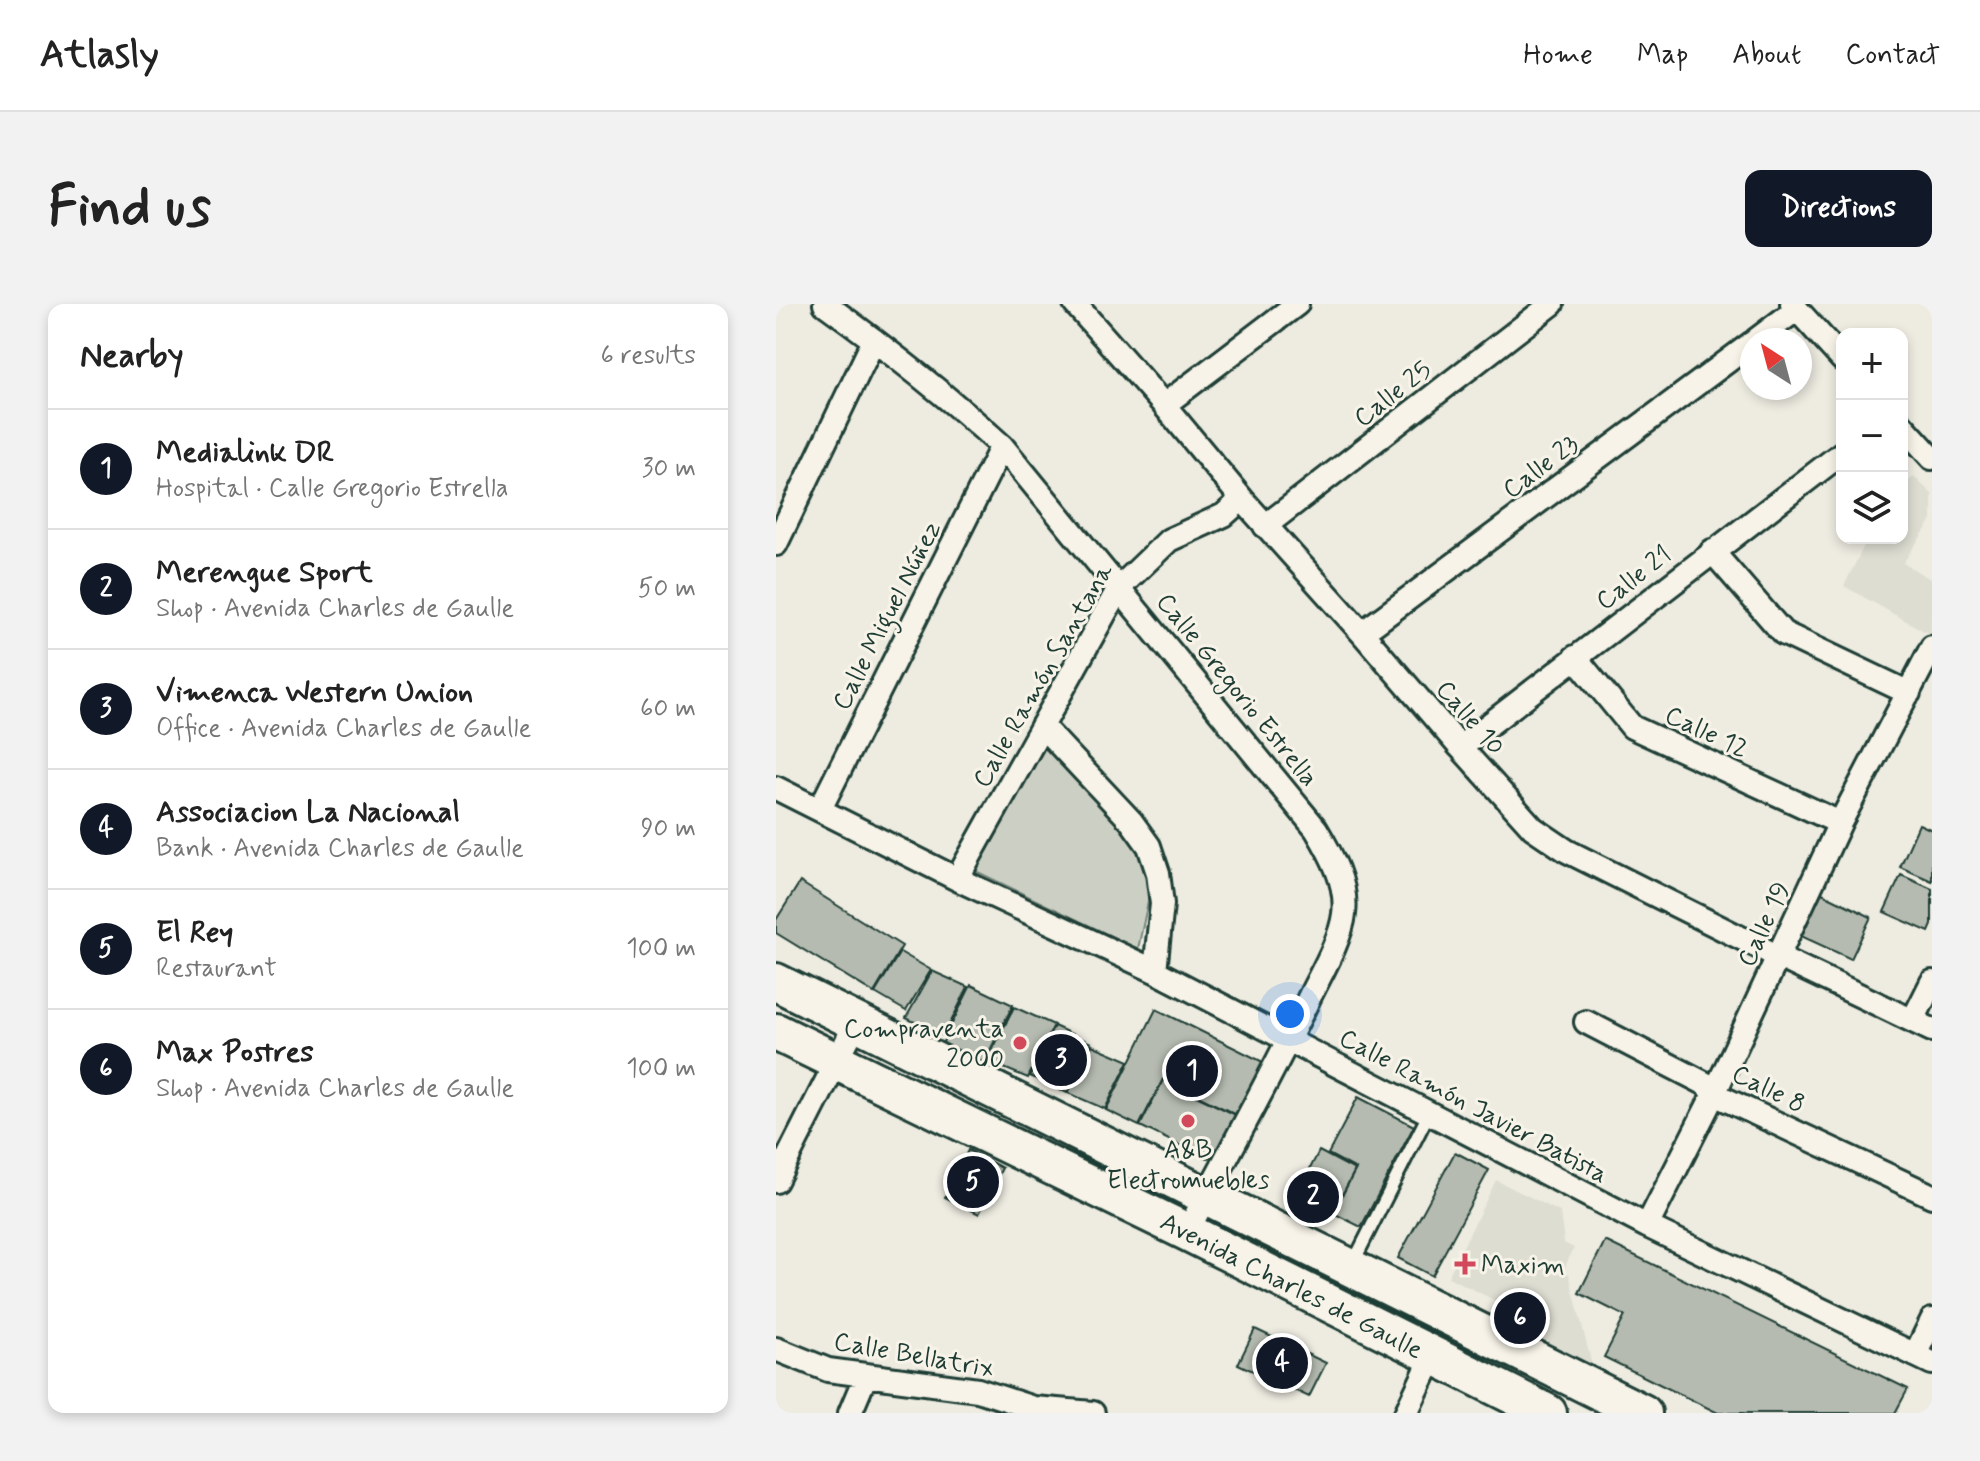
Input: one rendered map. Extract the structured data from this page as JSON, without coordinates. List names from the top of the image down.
{
  "streets": {
    "main road": ["Avenida Charles de Gaulle"],
    "street": [
      "Calle 25",
      "Calle 23",
      "Calle 21",
      "Calle Miguel Núñez",
      "Calle Ramón Santana",
      "Calle Gregorio Estrella",
      "Calle 10",
      "Calle 12",
      "Calle 19",
      "Calle 8",
      "Calle Ramón Javier Batista",
      "Calle Bellatrix"
    ]
  },
  "crossings": [
    ["Calle 25", "Calle 10"],
    ["Calle 23", "Calle 10"],
    ["Calle 21", "Calle 10"],
    ["Calle 21", "Calle 12"],
    ["Calle Miguel Núñez", "Calle Gregorio Estrella"],
    ["Calle Miguel Núñez", "Calle Ramón Javier Batista"],
    ["Calle Ramón Santana", "Calle Gregorio Estrella"],
    ["Calle Ramón Santana", "Calle 10"],
    ["Calle Ramón Santana", "Calle Ramón Javier Batista"],
    ["Calle Gregorio Estrella", "Calle Ramón Javier Batista"],
    ["Calle Gregorio Estrella", "Avenida Charles de Gaulle"],
    ["Calle 10", "Calle 19"],
    ["Calle 12", "Calle 19"],
    ["Calle 19", "Calle 8"],
    ["Calle 19", "Calle Ramón Javier Batista"]
  ],
  "places": {
    "other": ["Compraventa 2000", "A&B Electromuebles"],
    "health": ["Maxim"]
  },
  "north": "top left",
  "page": {
    "header": "Atlasly",
    "nav": [
      "Home",
      "Map",
      "About",
      "Contact"
    ],
    "buttons": "Directions",
    "title": "Find us",
    "heading": ["Nearby", "6 results"],
    "map_buttons": ["+", "−"],
    "list": [
      {
        "mark": "1",
        "name": "Medialink DR",
        "note": "Hospital · Calle Gregorio Estrella",
        "value": "30 m"
      },
      {
        "mark": "2",
        "name": "Merengue Sport",
        "note": "Shop · Avenida Charles de Gaulle",
        "value": "50 m"
      },
      {
        "mark": "3",
        "name": "Vimenca Western Union",
        "note": "Office · Avenida Charles de Gaulle",
        "value": "60 m"
      },
      {
        "mark": "4",
        "name": "Associacion La Nacional",
        "note": "Bank · Avenida Charles de Gaulle",
        "value": "90 m"
      },
      {
        "mark": "5",
        "name": "El Rey",
        "note": "Restaurant",
        "value": "100 m"
      },
      {
        "mark": "6",
        "name": "Max Postres",
        "note": "Shop · Avenida Charles de Gaulle",
        "value": "100 m"
      }
    ],
    "pins": [
      "3",
      "1",
      "5",
      "2",
      "6",
      "4"
    ]
  }
}
